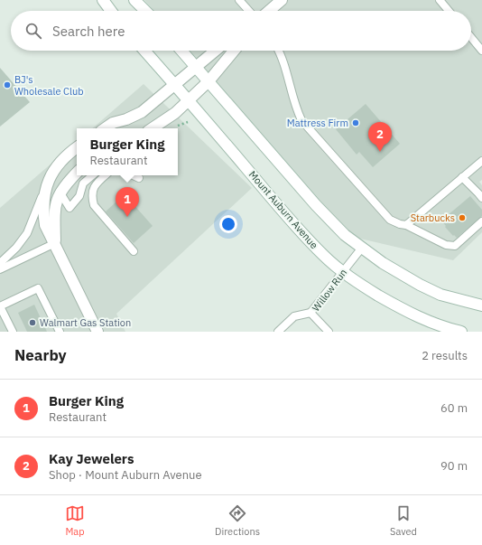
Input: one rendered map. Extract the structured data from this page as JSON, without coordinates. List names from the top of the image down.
{
  "streets": {
    "main road": ["Mount Auburn Avenue"],
    "lane": ["Willow Run"]
  },
  "crossings": [
    ["Mount Auburn Avenue", "Willow Run"]
  ],
  "places": [
    "BJ's Wholesale Club",
    "Mattress Firm",
    "Starbucks",
    "Walmart Gas Station"
  ],
  "page": {
    "search": "Search here",
    "pins": ["2", "1"],
    "popup": ["Burger King", "Restaurant"],
    "heading": ["Nearby", "2 results"],
    "list": [
      {
        "mark": "1",
        "name": "Burger King",
        "note": "Restaurant",
        "value": "60 m"
      },
      {
        "mark": "2",
        "name": "Kay Jewelers",
        "note": "Shop · Mount Auburn Avenue",
        "value": "90 m"
      }
    ],
    "nav": ["Map", "Directions", "Saved"]
  }
}
